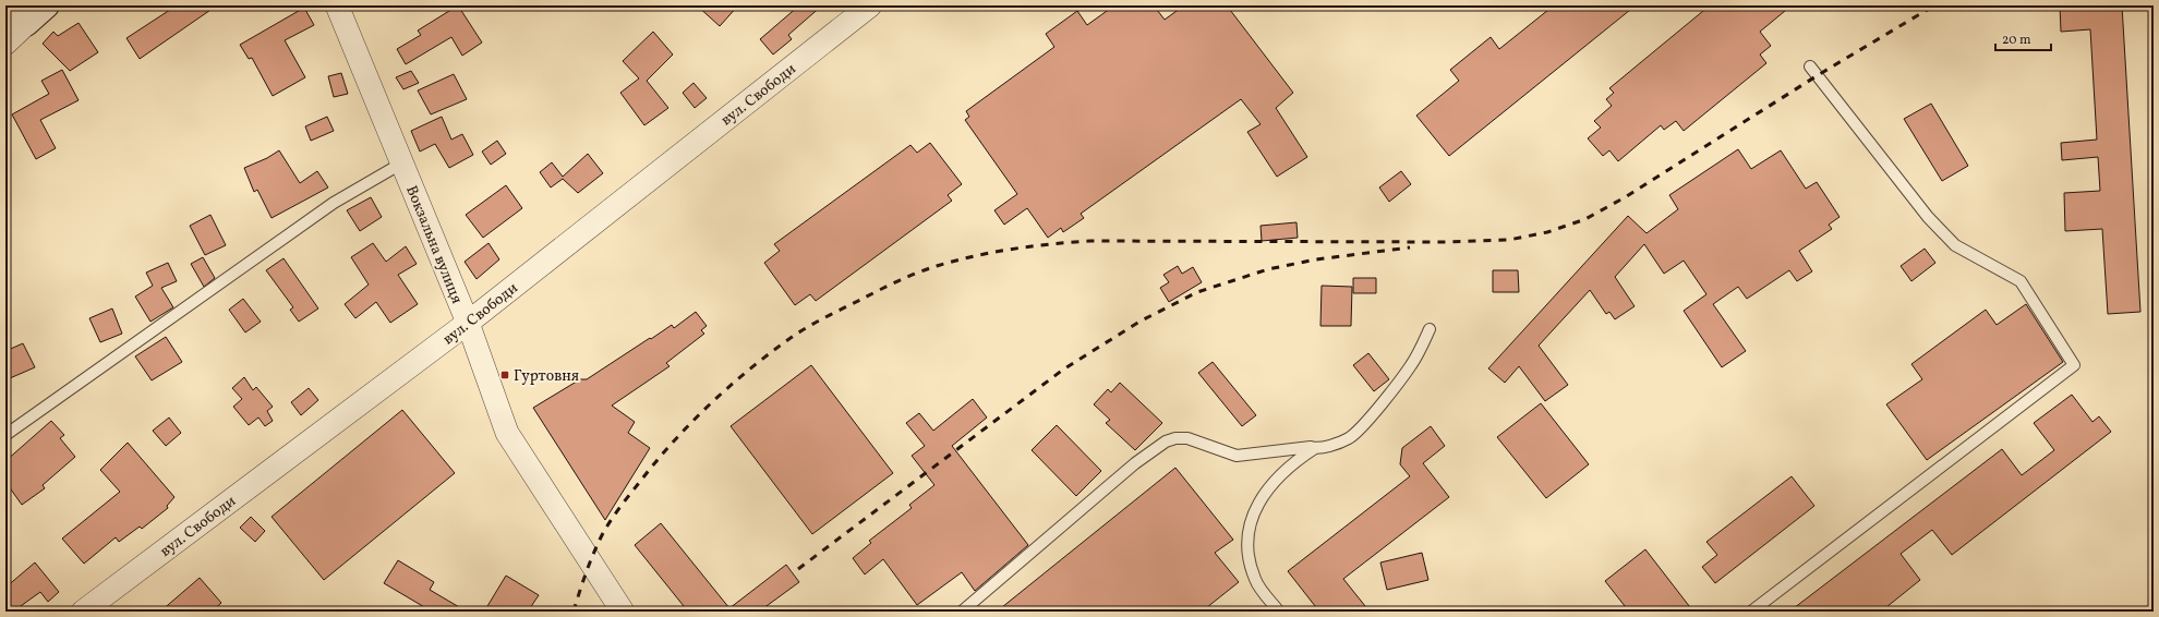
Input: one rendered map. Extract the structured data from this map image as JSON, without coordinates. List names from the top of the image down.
{
  "streets": {
    "street": ["вул. Свободи", "Вокзальна вулиця"]
  },
  "crossings": [
    ["вул. Свободи", "Вокзальна вулиця"]
  ],
  "places": {
    "transit": ["Гуртовня"]
  },
  "scale_bar": "20 m"
}
